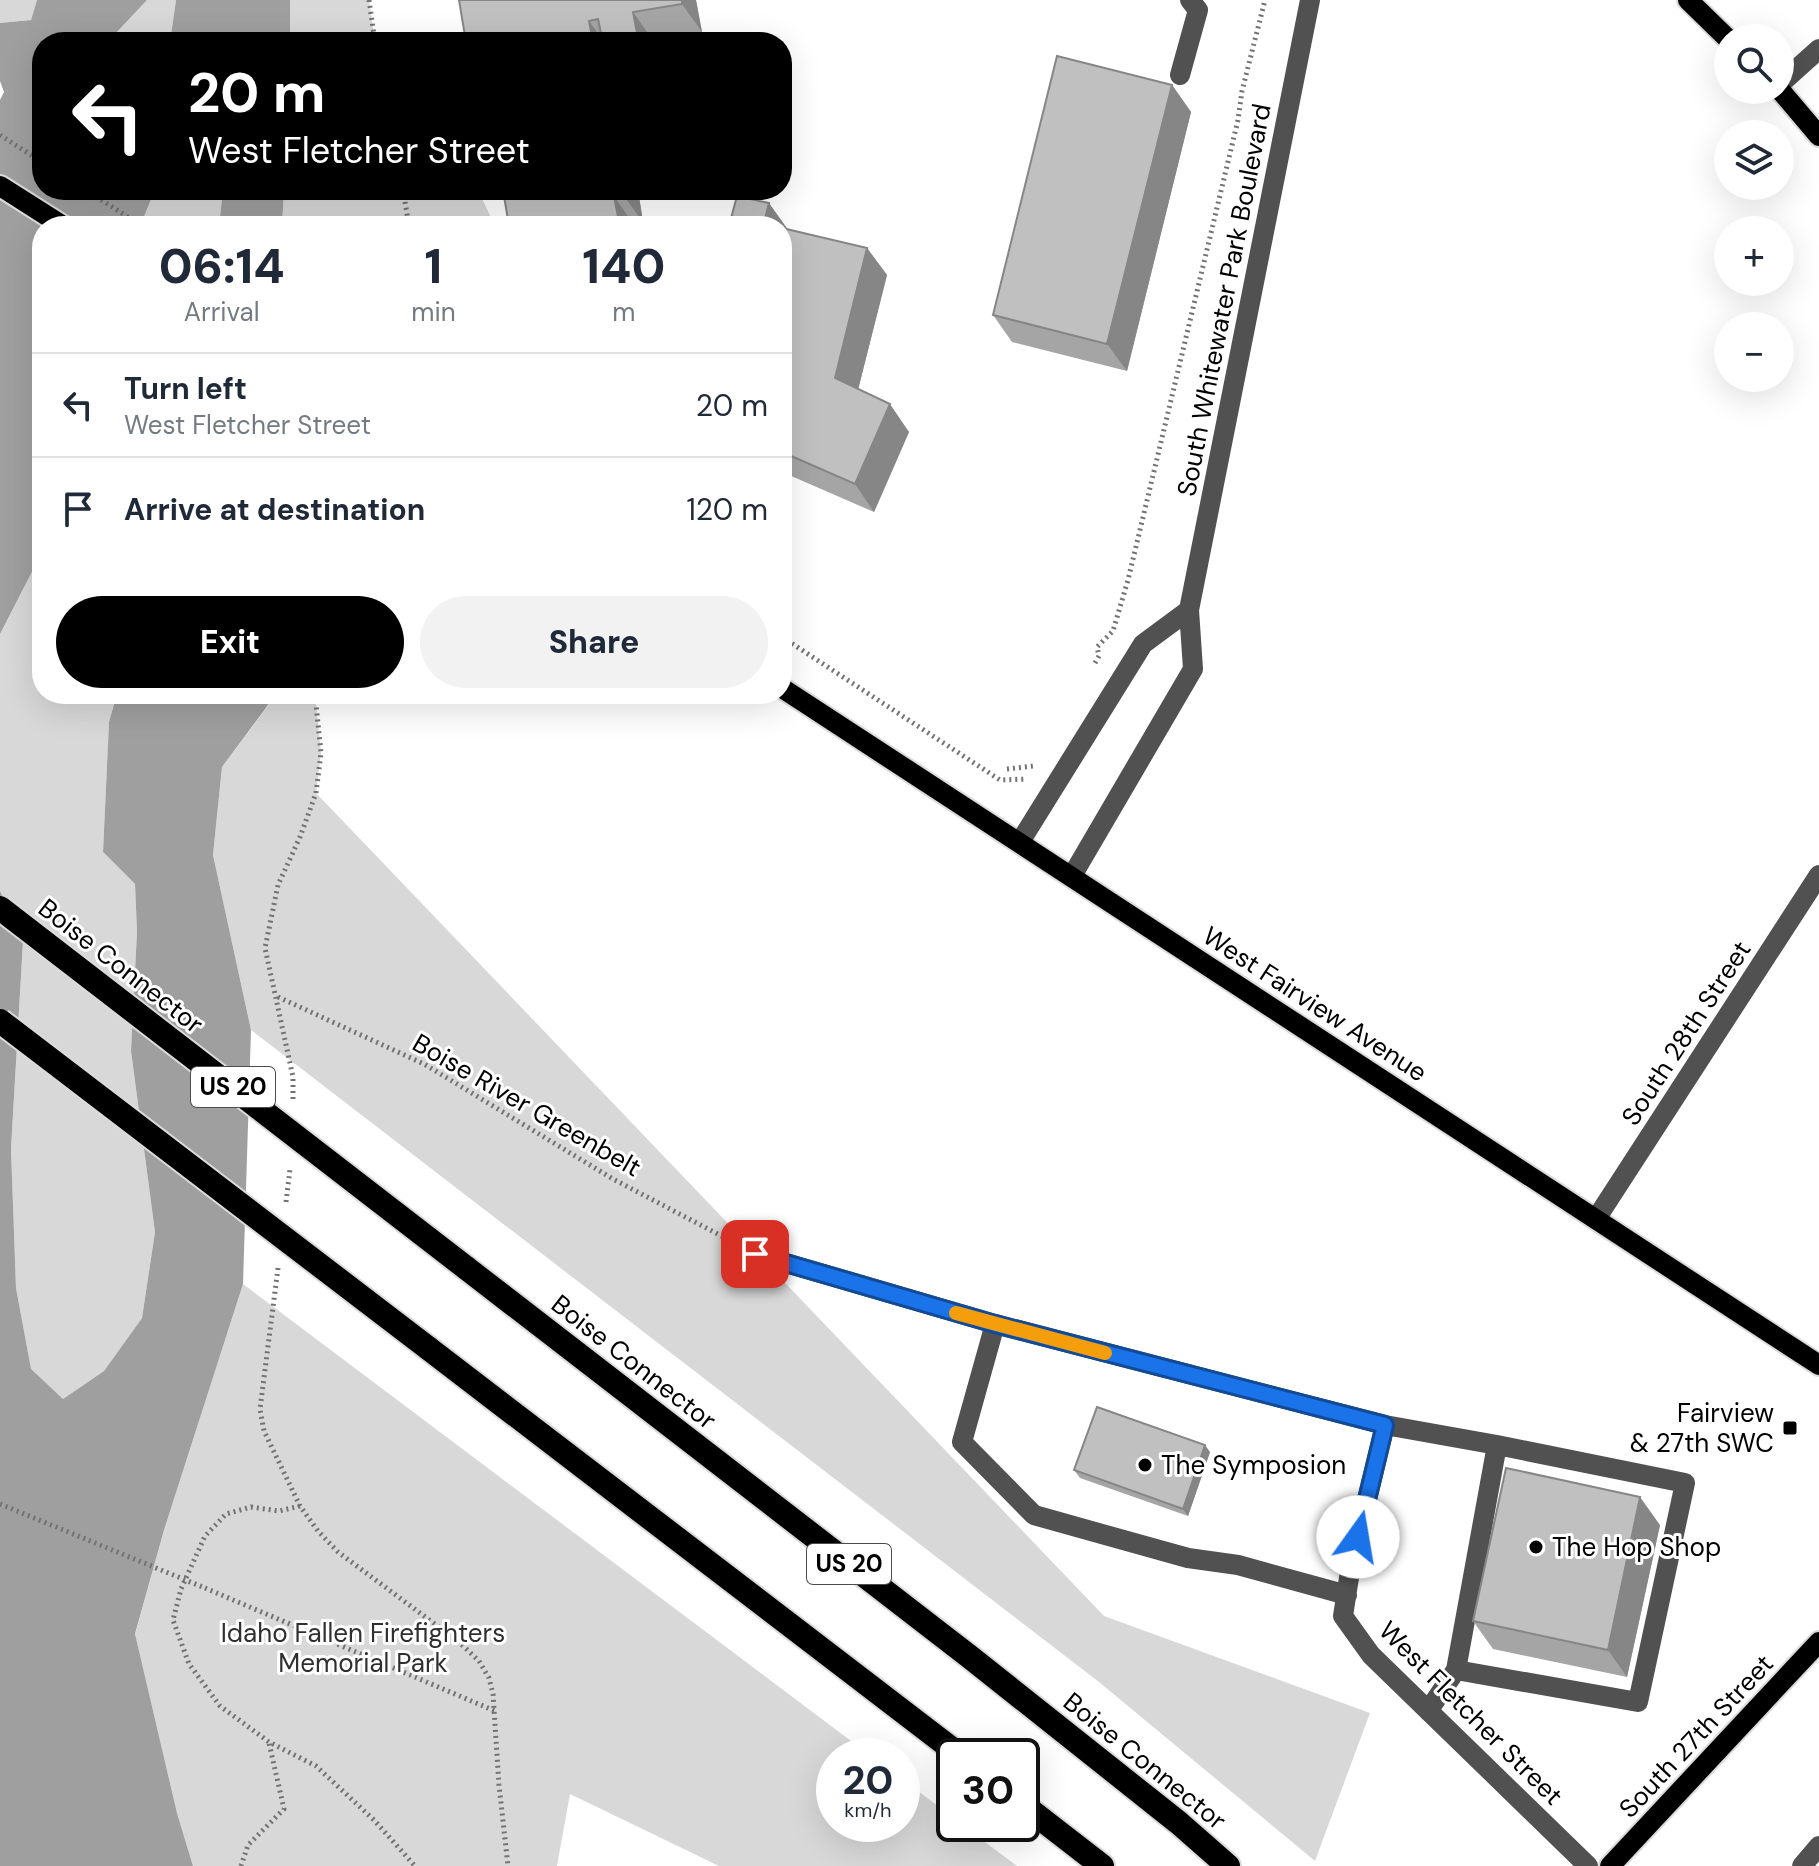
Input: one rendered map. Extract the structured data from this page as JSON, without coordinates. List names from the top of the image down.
{
  "streets": {
    "highway": ["Boise Connector", "US 20"],
    "main road": ["West Fairview Avenue", "South 27th Street"],
    "street": ["South Whitewater Park Boulevard", "South 28th Street", "West Fletcher Street"],
    "path": ["Boise River Greenbelt"]
  },
  "crossings": [
    ["South Whitewater Park Boulevard", "West Fairview Avenue"],
    ["West Fairview Avenue", "South 28th Street"]
  ],
  "parks": ["Idaho Fallen Firefighters Memorial Park"],
  "places": {
    "transit": ["Fairview & 27th SWC"],
    "other": ["The Symposion", "The Hop Shop"]
  },
  "page": {
    "map_buttons": ["+", "−"],
    "turn": ["20 m", "West Fletcher Street"],
    "eta": [
      "06:14",
      "Arrival",
      "1",
      "min",
      "140",
      "m"
    ],
    "list": [
      {
        "name": "Turn left",
        "note": "West Fletcher Street",
        "value": "20 m"
      },
      {
        "name": "Arrive at destination",
        "value": "120 m"
      }
    ],
    "buttons": ["Exit", "Share"],
    "speed": "20 km/h",
    "limit": "30"
  }
}
